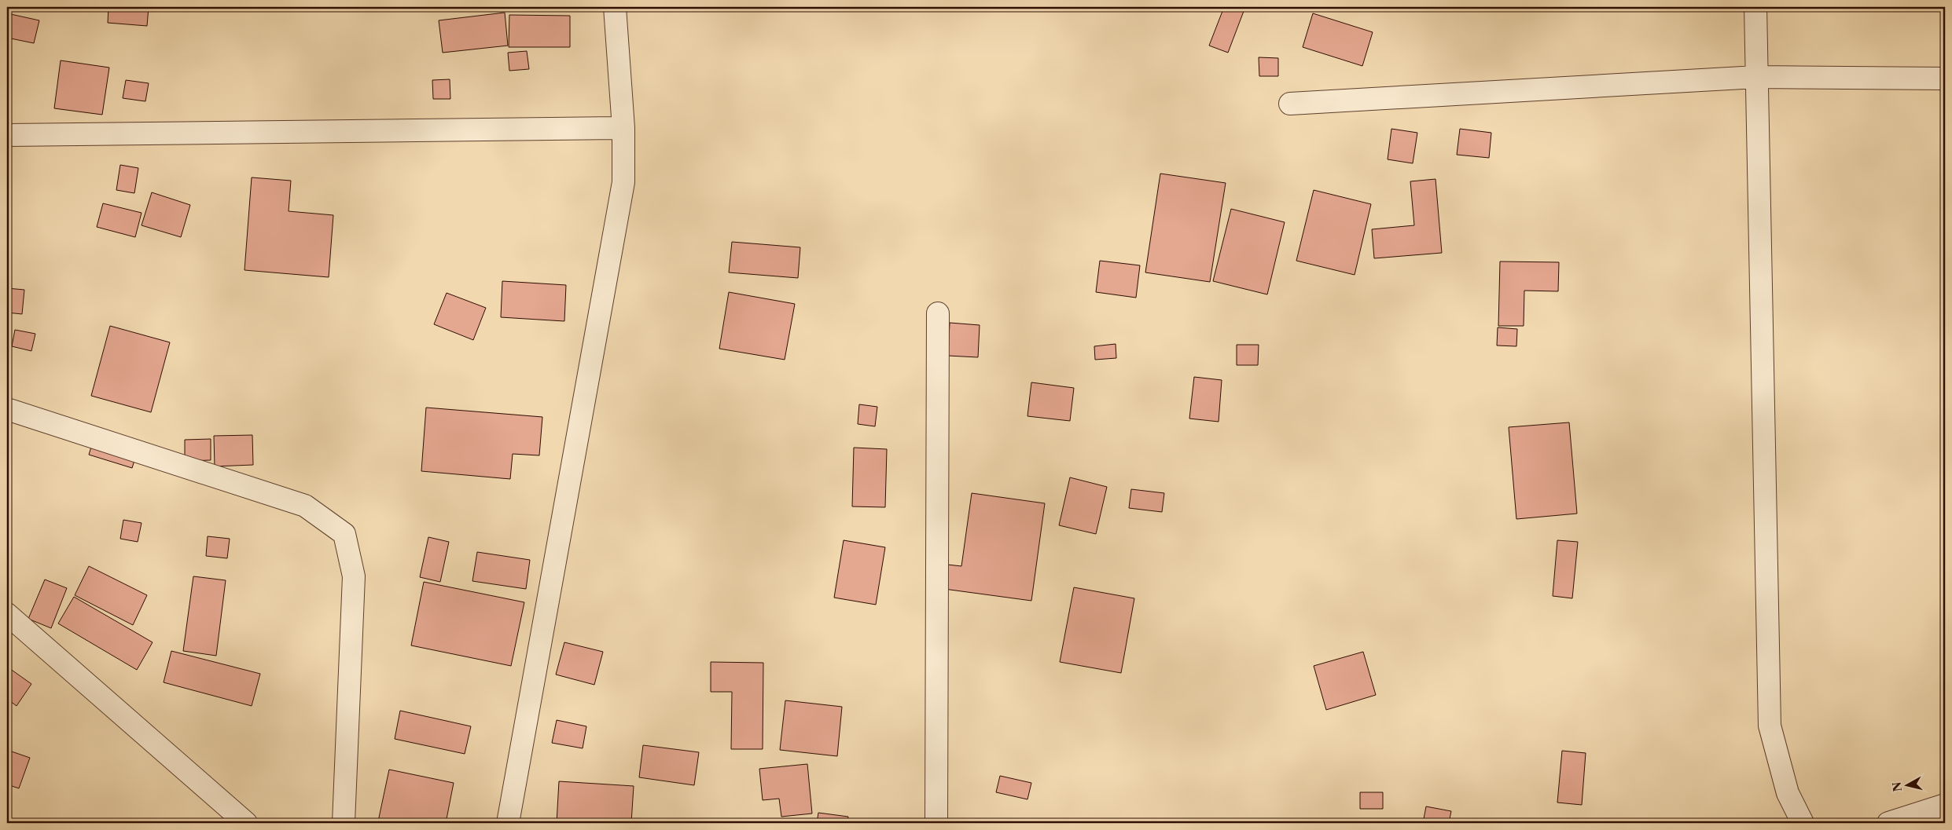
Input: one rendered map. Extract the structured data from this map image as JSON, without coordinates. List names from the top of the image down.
{
  "north": "left"
}
